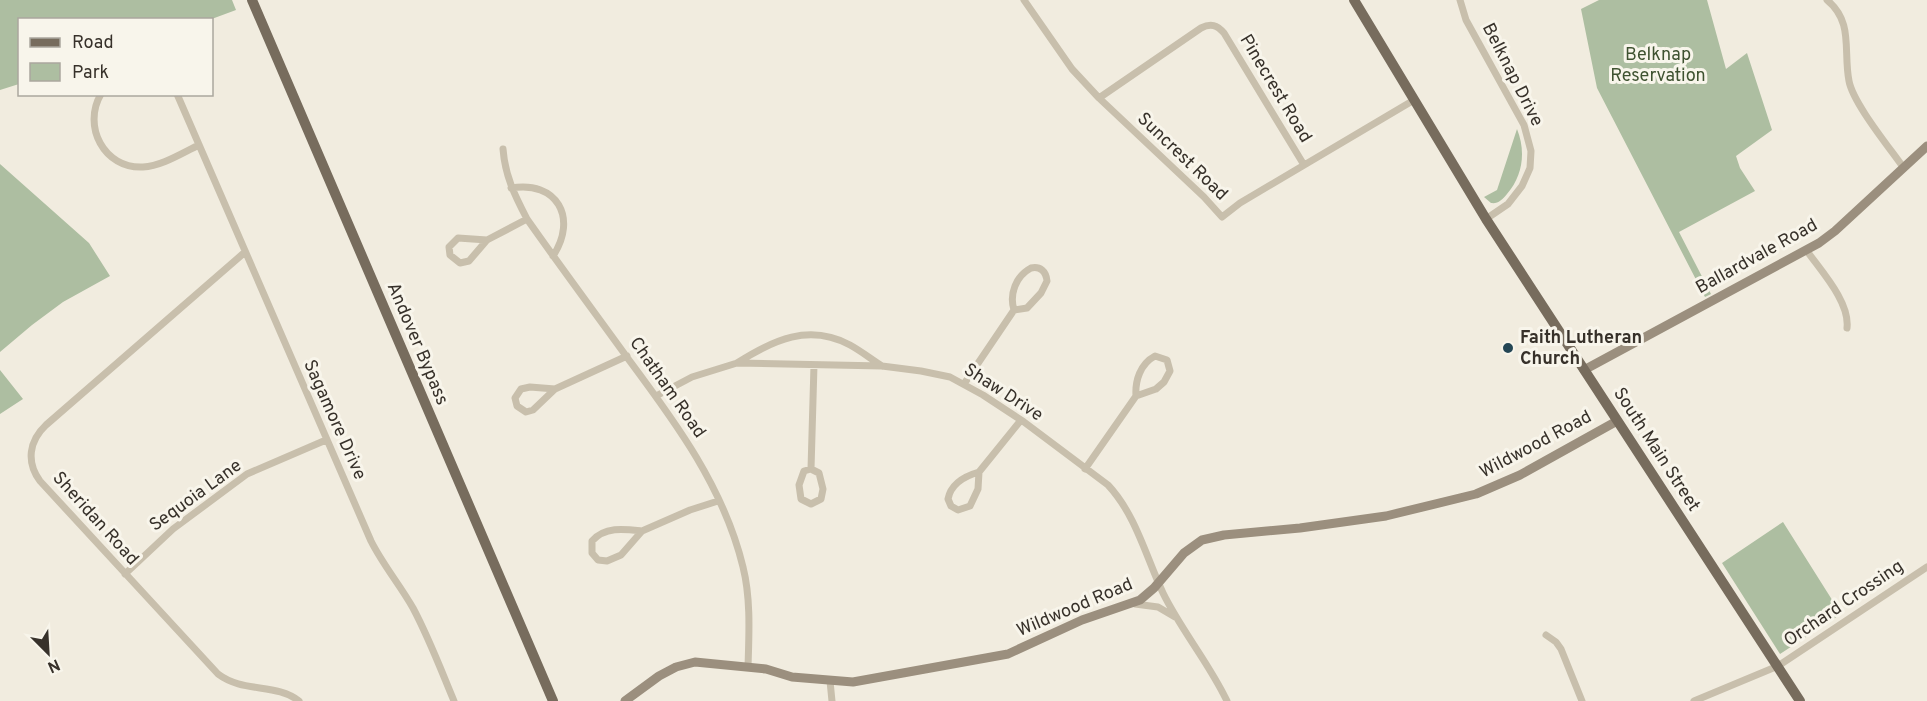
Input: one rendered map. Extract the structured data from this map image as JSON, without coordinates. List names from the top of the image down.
{
  "streets": {
    "main road": ["Andover Bypass", "South Main Street"],
    "street": [
      "Belknap Drive",
      "Pinecrest Road",
      "Suncrest Road",
      "Ballardvale Road",
      "Chatham Road",
      "Shaw Drive",
      "Sagamore Drive",
      "Wildwood Road",
      "Sequoia Lane",
      "Sheridan Road",
      "Orchard Crossing"
    ]
  },
  "crossings": [
    ["Belknap Drive", "South Main Street"],
    ["Pinecrest Road", "Suncrest Road"],
    ["Suncrest Road", "South Main Street"],
    ["Ballardvale Road", "South Main Street"],
    ["Chatham Road", "Shaw Drive"],
    ["Chatham Road", "Wildwood Road"],
    ["Shaw Drive", "Wildwood Road"],
    ["Sagamore Drive", "Sequoia Lane"],
    ["Sagamore Drive", "Sheridan Road"],
    ["Wildwood Road", "South Main Street"],
    ["South Main Street", "Orchard Crossing"],
    ["Sequoia Lane", "Sheridan Road"]
  ],
  "parks": ["Belknap Reservation"],
  "places": ["Faith Lutheran Church"],
  "legend": ["Road", "Park"],
  "north": "bottom right"
}
